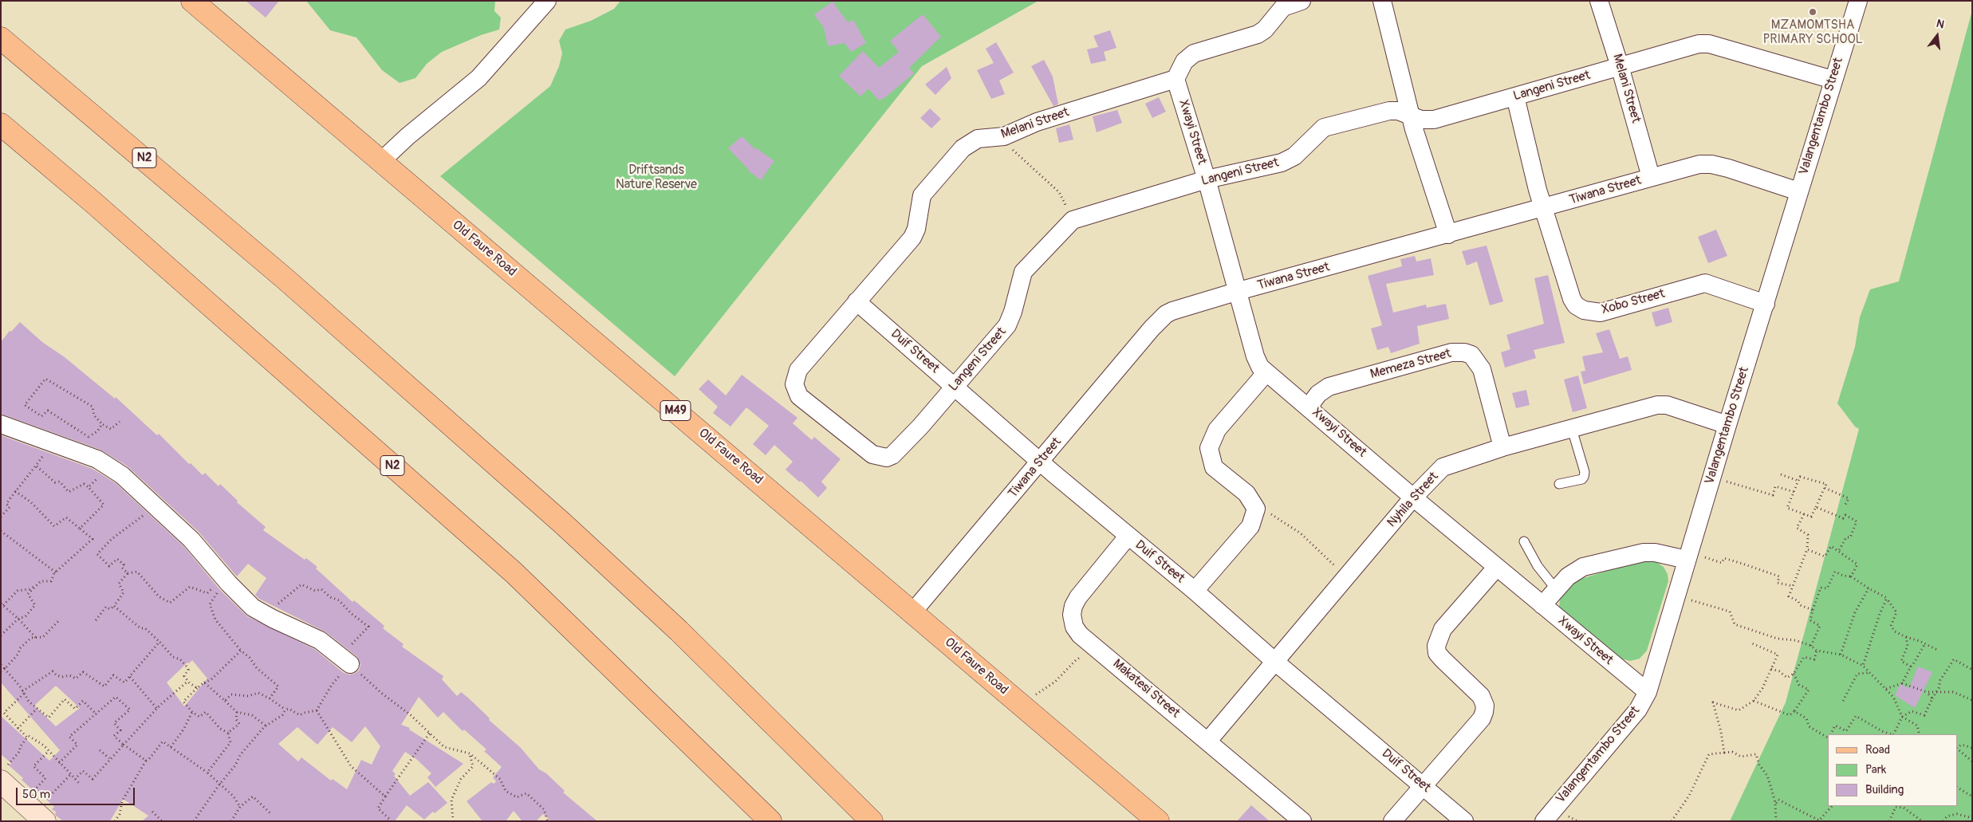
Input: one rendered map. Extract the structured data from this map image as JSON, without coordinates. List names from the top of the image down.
{
  "streets": {
    "main road": ["N2", "Old Faure Road", "M49"],
    "street": [
      "Langeni Street",
      "Melani Street",
      "Valangentambo Street",
      "Xwayi Street",
      "Tiwana Street",
      "Xobo Street",
      "Duif Street",
      "Memeza Street",
      "Nyhila Street",
      "Makatesi Street"
    ]
  },
  "crossings": [
    ["Langeni Street", "Melani Street"],
    ["Langeni Street", "Valangentambo Street"],
    ["Langeni Street", "Xwayi Street"],
    ["Langeni Street", "Xobo Street"],
    ["Langeni Street", "Duif Street"],
    ["Melani Street", "Xwayi Street"],
    ["Melani Street", "Tiwana Street"],
    ["Melani Street", "Duif Street"],
    ["Valangentambo Street", "Xwayi Street"],
    ["Valangentambo Street", "Tiwana Street"],
    ["Valangentambo Street", "Xobo Street"],
    ["Valangentambo Street", "Nyhila Street"],
    ["Xwayi Street", "Tiwana Street"],
    ["Xwayi Street", "Memeza Street"],
    ["Xwayi Street", "Nyhila Street"],
    ["Tiwana Street", "Old Faure Road"],
    ["Tiwana Street", "Xobo Street"],
    ["Tiwana Street", "Duif Street"],
    ["Duif Street", "Nyhila Street"],
    ["Duif Street", "Makatesi Street"],
    ["Memeza Street", "Nyhila Street"],
    ["Nyhila Street", "Makatesi Street"]
  ],
  "parks": ["Driftsands Nature Reserve"],
  "places": ["MZAMOMTSHA PRIMARY SCHOOL"],
  "legend": ["Road", "Park", "Building"],
  "scale_bar": "50 m",
  "north": "top"
}
